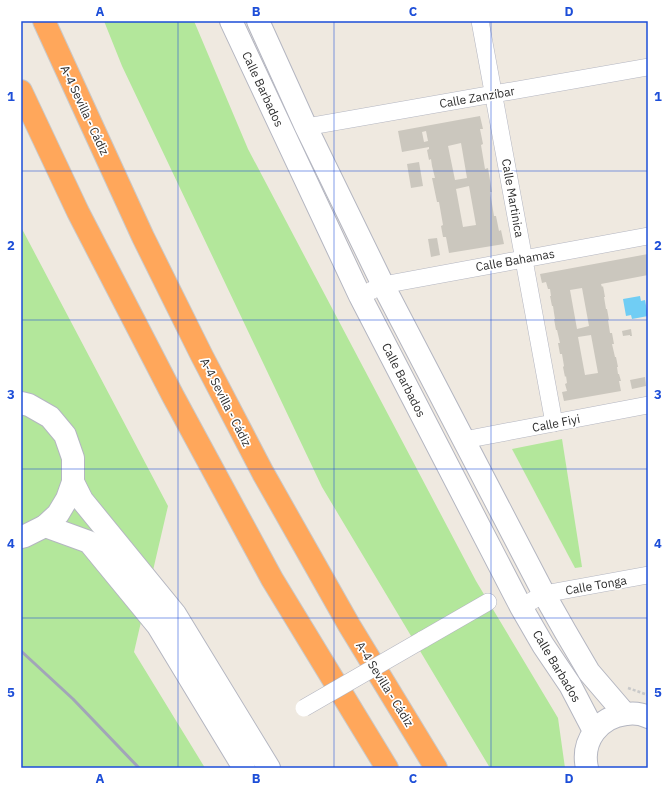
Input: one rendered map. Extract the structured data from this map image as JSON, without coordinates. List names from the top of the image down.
{
  "streets": {
    "highway": ["A-4 Sevilla - Cádiz"],
    "street": [
      "Calle Barbados",
      "Calle Zanzíbar",
      "Calle Martinica",
      "Calle Bahamas",
      "Calle Fiyi",
      "Calle Tonga"
    ]
  },
  "crossings": [
    ["Calle Barbados", "Calle Zanzíbar"],
    ["Calle Barbados", "Calle Bahamas"],
    ["Calle Barbados", "Calle Fiyi"],
    ["Calle Barbados", "Calle Tonga"],
    ["Calle Zanzíbar", "Calle Martinica"],
    ["Calle Martinica", "Calle Bahamas"],
    ["Calle Martinica", "Calle Fiyi"]
  ],
  "grid": {
    "columns": [
      "A",
      "B",
      "C",
      "D"
    ],
    "rows": [
      "1",
      "2",
      "3",
      "4",
      "5"
    ]
  }
}
